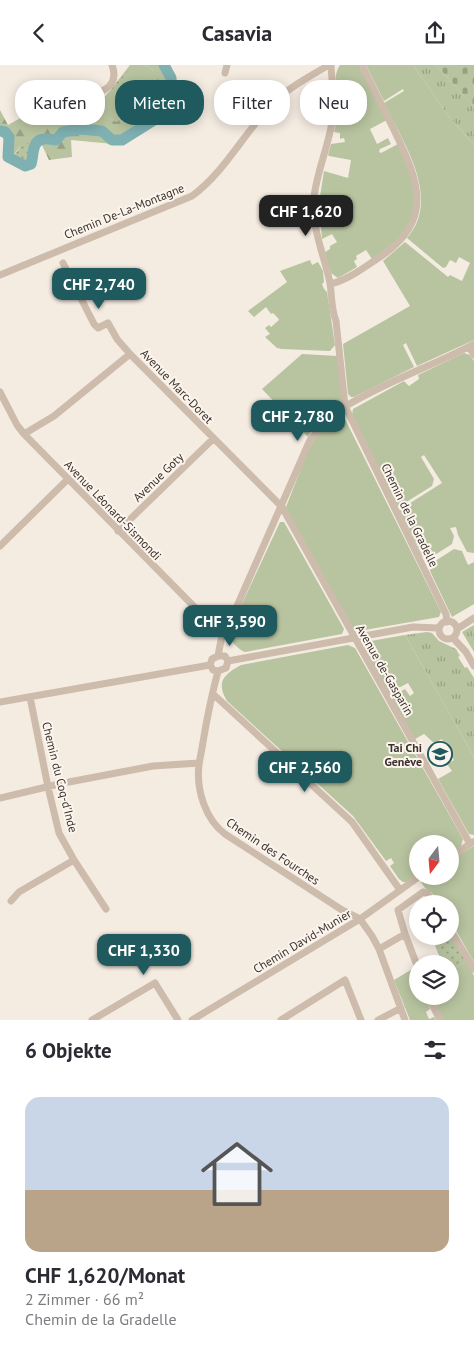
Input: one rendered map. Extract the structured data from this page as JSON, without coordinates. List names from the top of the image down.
{
  "streets": {
    "street": [
      "Chemin De-La-Montagne",
      "Avenue Marc-Doret",
      "Avenue Goty",
      "Avenue Léonard-Sismondi",
      "Chemin de la Gradelle",
      "Avenue de-Gasparin",
      "Chemin du Coq-d'Inde",
      "Chemin des Fourches",
      "Chemin David-Munier"
    ]
  },
  "crossings": [
    ["Chemin De-La-Montagne", "Chemin de la Gradelle"],
    ["Avenue Marc-Doret", "Avenue Goty"],
    ["Avenue Marc-Doret", "Avenue Léonard-Sismondi"],
    ["Avenue Marc-Doret", "Avenue de-Gasparin"],
    ["Avenue Goty", "Avenue Léonard-Sismondi"],
    ["Chemin des Fourches", "Chemin David-Munier"]
  ],
  "places": {
    "school or university": ["Tai Chi Genève"]
  },
  "north": "bottom",
  "page": {
    "header": "Casavia",
    "chip": [
      "Kaufen",
      "Mieten",
      "Filter",
      "Neu"
    ],
    "price": [
      "CHF 1,620",
      "CHF 2,740",
      "CHF 2,780",
      "CHF 3,590",
      "CHF 2,560",
      "CHF 1,330"
    ],
    "heading": "6 Objekte",
    "list": [
      {
        "name": "CHF 1,620/Monat",
        "note": "2 Zimmer · 66 m² · Chemin de la Gradelle"
      }
    ]
  }
}
